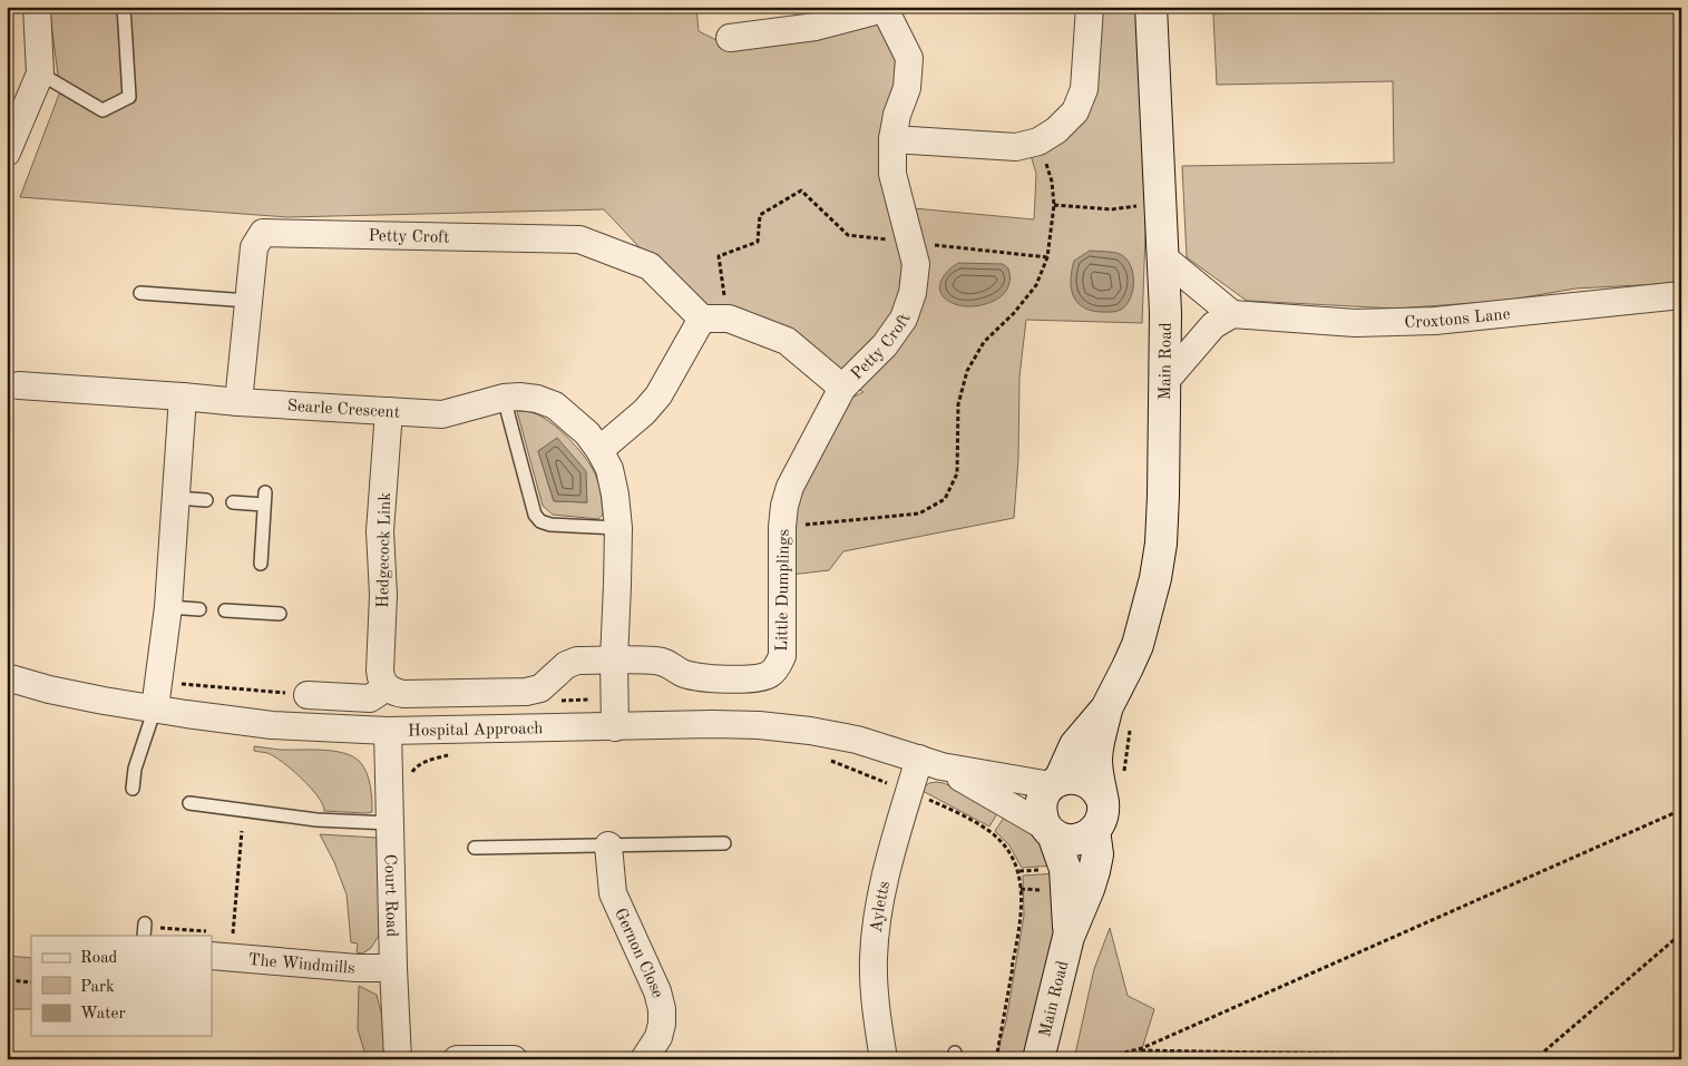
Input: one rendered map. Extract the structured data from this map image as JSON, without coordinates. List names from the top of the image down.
{
  "streets": {
    "main road": ["Main Road"],
    "street": [
      "Petty Croft",
      "Croxtons Lane",
      "Searle Crescent",
      "Hedgecock Link",
      "Little Dumplings",
      "Hospital Approach",
      "Court Road",
      "Ayletts",
      "Gernon Close",
      "The Windmills"
    ]
  },
  "crossings": [
    ["Petty Croft", "Searle Crescent"],
    ["Petty Croft", "Little Dumplings"],
    ["Main Road", "Hospital Approach"],
    ["Searle Crescent", "Hedgecock Link"],
    ["Searle Crescent", "Little Dumplings"],
    ["Searle Crescent", "Hospital Approach"],
    ["Hospital Approach", "Court Road"],
    ["Hospital Approach", "Ayletts"],
    ["Court Road", "The Windmills"]
  ],
  "legend": ["Road", "Park", "Water"]
}
